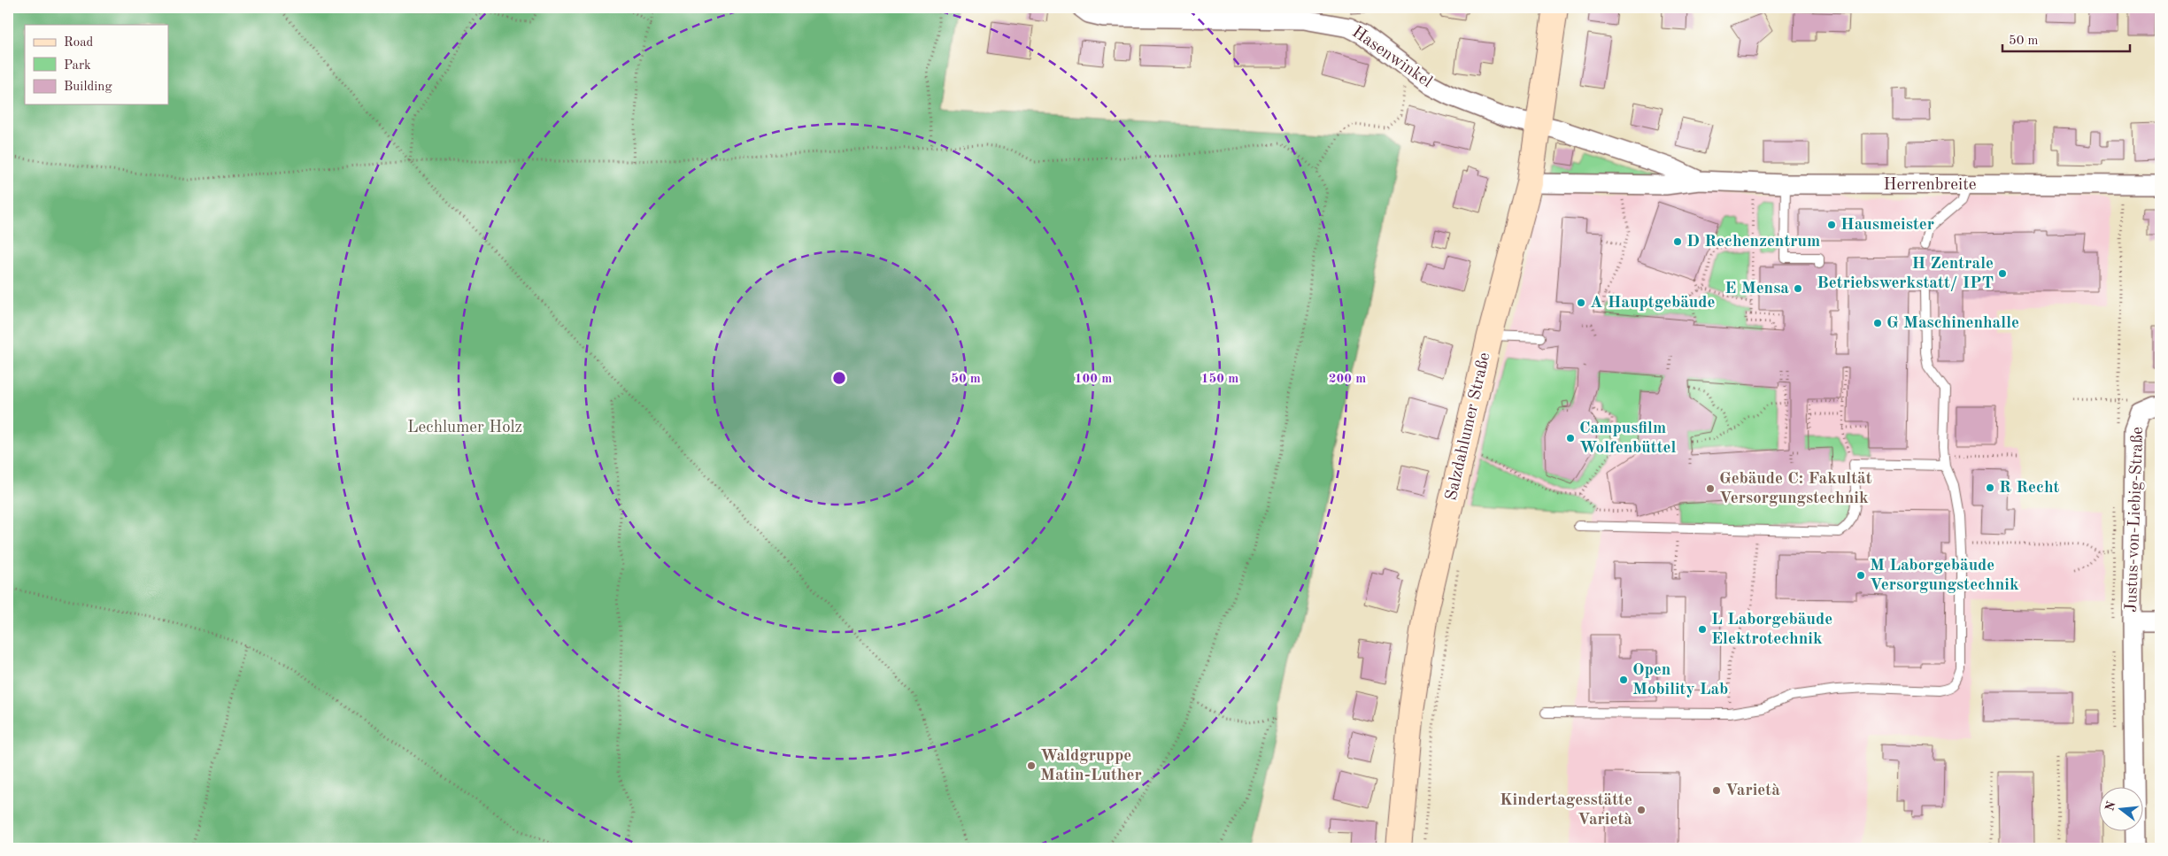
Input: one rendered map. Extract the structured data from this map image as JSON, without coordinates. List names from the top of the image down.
{
  "streets": {
    "main road": ["Salzdahlumer Straße"],
    "street": ["Hasenwinkel", "Herrenbreite", "Justus-von-Liebig-Straße"]
  },
  "crossings": [
    ["Hasenwinkel", "Herrenbreite"],
    ["Hasenwinkel", "Salzdahlumer Straße"],
    ["Herrenbreite", "Salzdahlumer Straße"]
  ],
  "parks": ["Lechlumer Holz"],
  "places": [
    "Hausmeister",
    "D Rechenzentrum",
    "H Zentrale Betriebswerkstatt/ IPT",
    "E Mensa",
    "A Hauptgebäude",
    "G Maschinenhalle",
    "Campusfilm Wolfenbüttel",
    "R Recht",
    "Gebäude C: Fakultät Versorgungstechnik",
    "M Laborgebäude Versorgungstechnik",
    "L Laborgebäude Elektrotechnik",
    "Open Mobility Lab",
    "Waldgruppe Matin-Luther",
    "Varietà",
    "Kindertagesstätte Varietà"
  ],
  "legend": ["Road", "Park", "Building"],
  "scale_bar": "50 m",
  "north": "left",
  "rings": [
    "50 m",
    "100 m",
    "150 m",
    "200 m"
  ]
}
